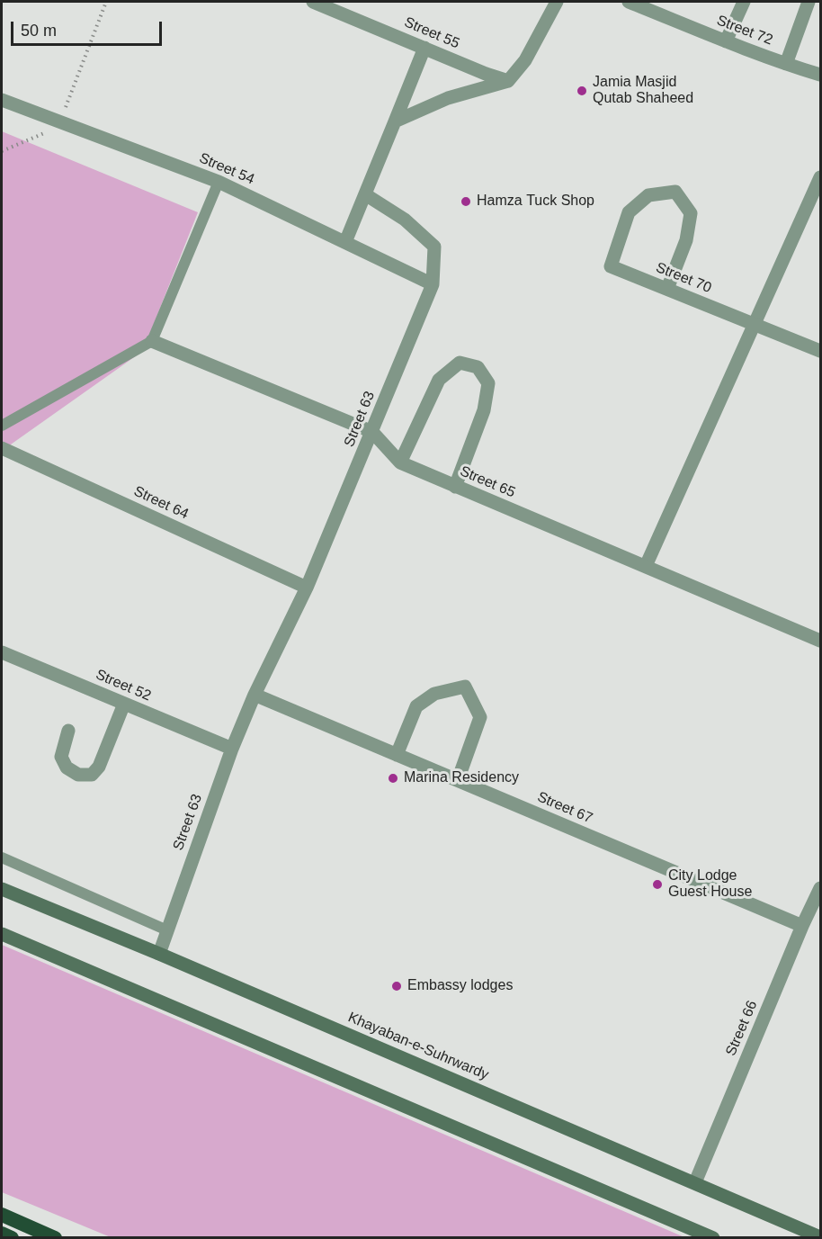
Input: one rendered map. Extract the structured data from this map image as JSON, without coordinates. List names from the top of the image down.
{
  "streets": {
    "main road": ["Khayaban-e-Suhrwardy"],
    "street": [
      "Street 72",
      "Street 55",
      "Street 54",
      "Street 70",
      "Street 63",
      "Street 65",
      "Street 64",
      "Street 52",
      "Street 67",
      "Street 66"
    ]
  },
  "crossings": [
    ["Street 54", "Street 63"],
    ["Street 63", "Street 65"],
    ["Street 63", "Street 64"],
    ["Street 63", "Street 52"],
    ["Street 63", "Street 67"],
    ["Street 63", "Khayaban-e-Suhrwardy"],
    ["Street 67", "Street 66"],
    ["Street 66", "Khayaban-e-Suhrwardy"]
  ],
  "places": [
    "Jamia Masjid Qutab Shaheed",
    "Hamza Tuck Shop",
    "Marina Residency",
    "City Lodge Guest House",
    "Embassy lodges"
  ],
  "scale_bar": "50 m"
}
